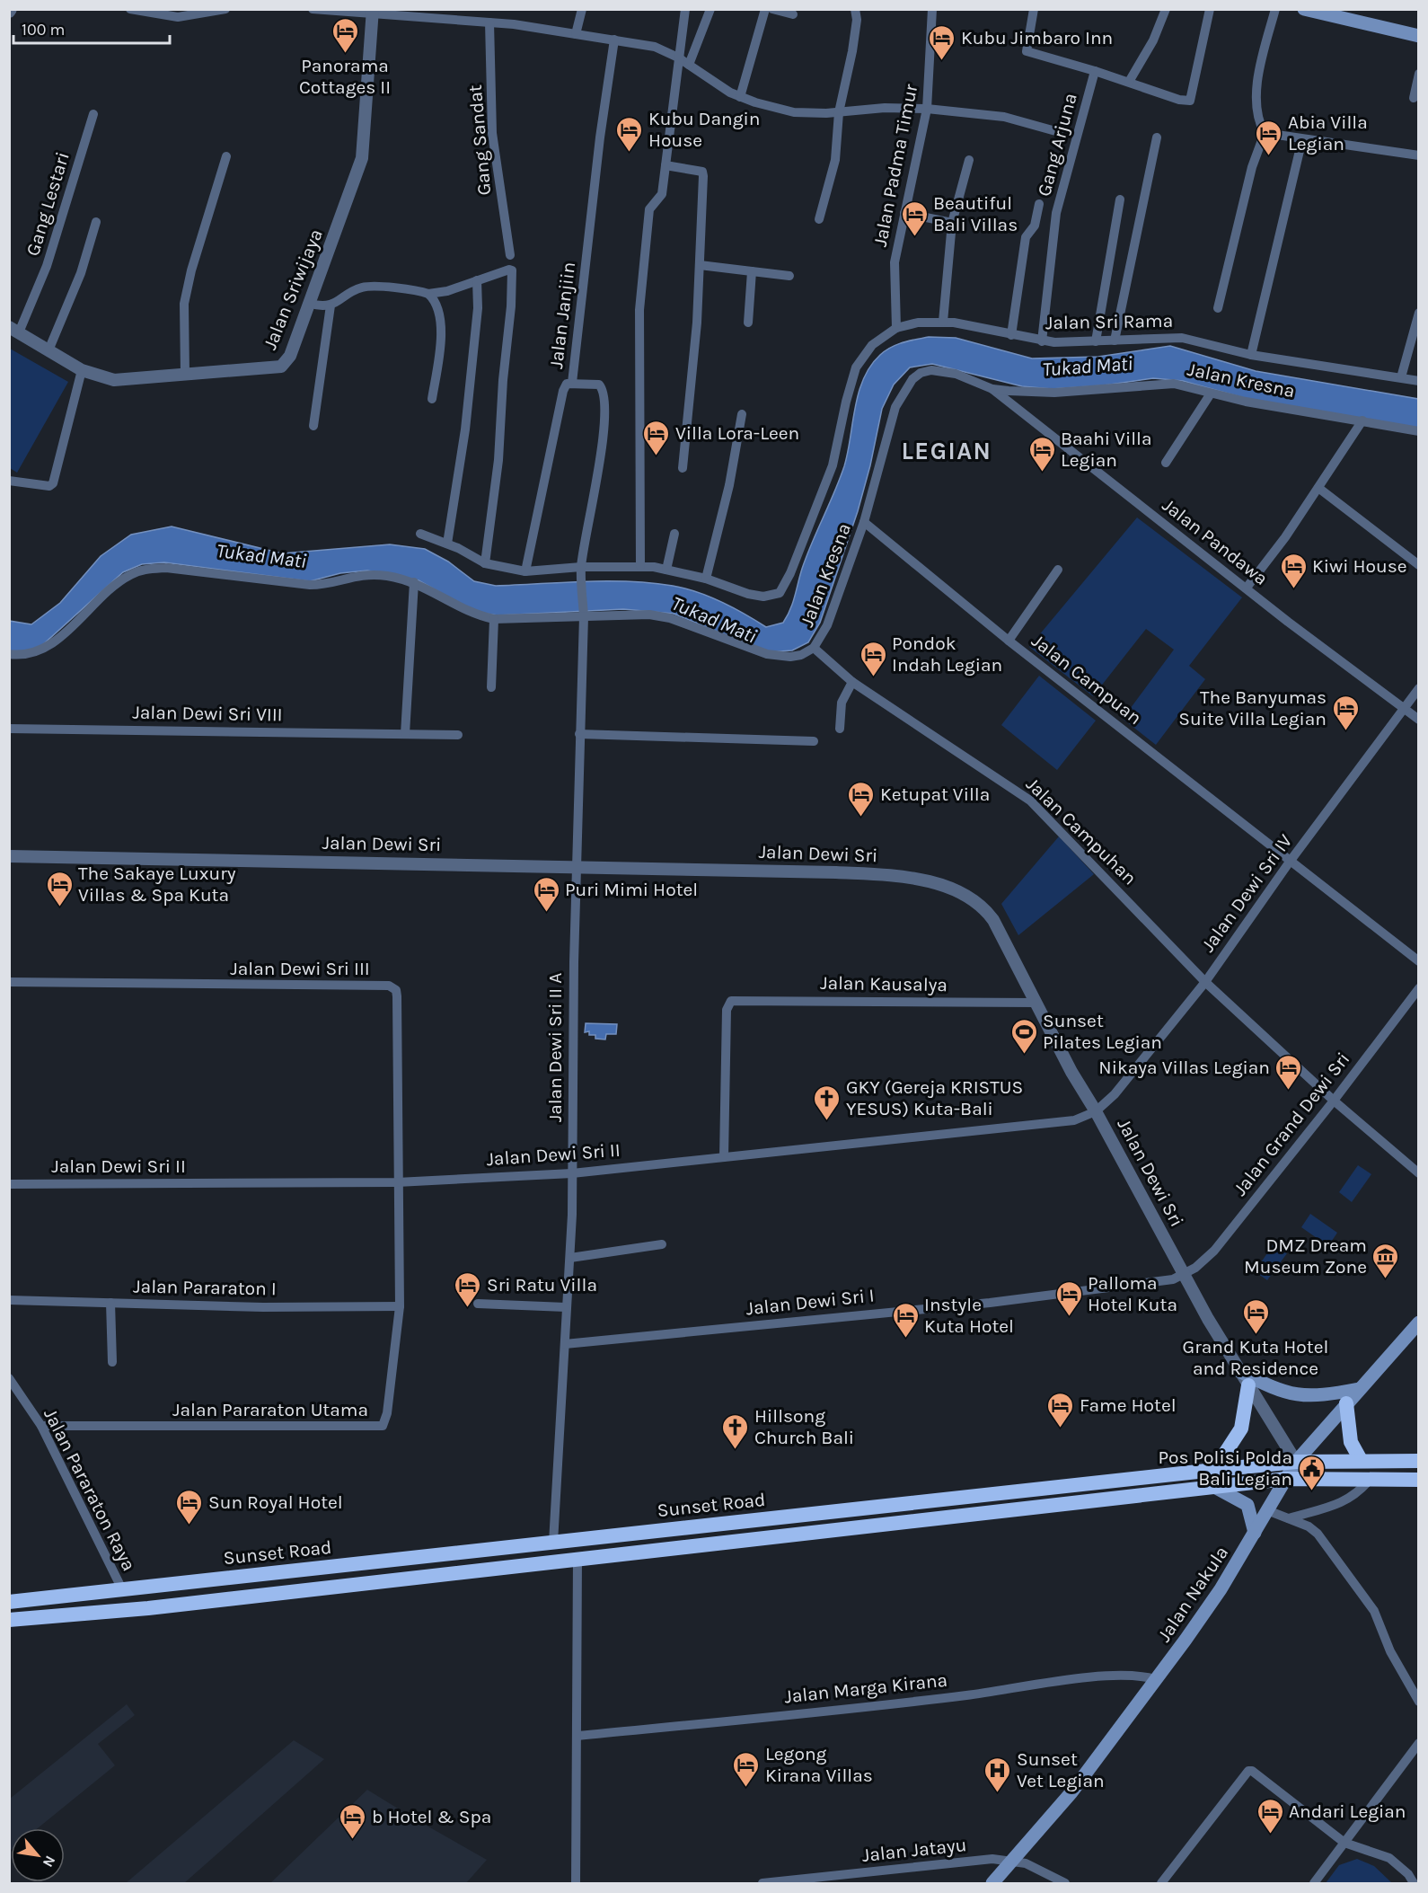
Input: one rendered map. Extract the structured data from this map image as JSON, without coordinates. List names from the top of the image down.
{
  "streets": {
    "highway": ["Sunset Road"],
    "main road": ["Jalan Nakula"],
    "street": [
      "Gang Sandat",
      "Gang Arjuna",
      "Jalan Padma Timur",
      "Gang Lestari",
      "Jalan Sriwijaya",
      "Jalan Janjiin",
      "Jalan Sri Rama",
      "Jalan Kresna",
      "Jalan Pandawa",
      "Jalan Campuan",
      "Jalan Dewi Sri VIII",
      "Jalan Campuhan",
      "Jalan Dewi Sri",
      "Jalan Dewi Sri IV",
      "Jalan Dewi Sri III",
      "Jalan Kausalya",
      "Jalan Dewi Sri II A",
      "Jalan Grand Dewi Sri",
      "Jalan Dewi Sri II",
      "Jalan Pararaton I",
      "Jalan Dewi Sri I",
      "Jalan Pararaton Utama",
      "Jalan Pararaton Raya",
      "Jalan Marga Kirana",
      "Jalan Jatayu"
    ]
  },
  "crossings": [
    ["Gang Arjuna", "Jalan Sri Rama"],
    ["Jalan Padma Timur", "Jalan Sri Rama"],
    ["Gang Lestari", "Jalan Sriwijaya"],
    ["Jalan Janjiin", "Jalan Dewi Sri II A"],
    ["Jalan Kresna", "Jalan Pandawa"],
    ["Jalan Kresna", "Jalan Campuan"],
    ["Jalan Kresna", "Jalan Campuhan"],
    ["Jalan Kresna", "Jalan Dewi Sri II A"],
    ["Jalan Pandawa", "Jalan Dewi Sri IV"],
    ["Jalan Campuan", "Jalan Dewi Sri IV"],
    ["Jalan Campuhan", "Jalan Dewi Sri IV"],
    ["Jalan Campuhan", "Jalan Grand Dewi Sri"],
    ["Jalan Dewi Sri", "Jalan Dewi Sri IV"],
    ["Jalan Dewi Sri", "Jalan Kausalya"],
    ["Jalan Dewi Sri", "Jalan Dewi Sri II A"],
    ["Jalan Dewi Sri", "Jalan Grand Dewi Sri"],
    ["Jalan Dewi Sri", "Jalan Dewi Sri II"],
    ["Jalan Dewi Sri", "Jalan Dewi Sri I"],
    ["Jalan Dewi Sri", "Sunset Road"],
    ["Jalan Dewi Sri", "Jalan Nakula"],
    ["Jalan Dewi Sri IV", "Jalan Dewi Sri II"],
    ["Jalan Dewi Sri III", "Jalan Dewi Sri II"],
    ["Jalan Dewi Sri III", "Jalan Pararaton Utama"],
    ["Jalan Kausalya", "Jalan Dewi Sri II"],
    ["Jalan Dewi Sri II A", "Jalan Dewi Sri II"],
    ["Jalan Dewi Sri II A", "Jalan Dewi Sri I"],
    ["Jalan Dewi Sri II A", "Sunset Road"],
    ["Jalan Grand Dewi Sri", "Jalan Dewi Sri I"],
    ["Jalan Dewi Sri II", "Jalan Pararaton Utama"],
    ["Jalan Pararaton I", "Jalan Pararaton Utama"],
    ["Jalan Pararaton Utama", "Jalan Pararaton Raya"],
    ["Jalan Pararaton Raya", "Sunset Road"],
    ["Sunset Road", "Jalan Nakula"],
    ["Jalan Nakula", "Jalan Marga Kirana"],
    ["Jalan Nakula", "Jalan Jatayu"]
  ],
  "districts": ["LEGIAN"],
  "water": ["Tukad Mati"],
  "places": {
    "hotel": [
      "Panorama Cottages II",
      "Kubu Jimbaro Inn",
      "Kubu Dangin House",
      "Abia Villa Legian",
      "Beautiful Bali Villas",
      "Villa Lora-Leen",
      "Baahi Villa Legian",
      "Kiwi House",
      "Pondok Indah Legian",
      "The Banyumas Suite Villa Legian",
      "Ketupat Villa",
      "The Sakaye Luxury Villas & Spa Kuta",
      "Puri Mimi Hotel",
      "Nikaya Villas Legian",
      "Sri Ratu Villa",
      "Palloma Hotel Kuta",
      "Grand Kuta Hotel and Residence",
      "Instyle Kuta Hotel",
      "Fame Hotel",
      "Sun Royal Hotel",
      "Legong Kirana Villas",
      "Andari Legian",
      "b Hotel & Spa"
    ],
    "sports": ["Sunset Pilates Legian"],
    "church": ["GKY (Gereja KRISTUS YESUS) Kuta-Bali", "Hillsong Church Bali"],
    "museum": ["DMZ Dream Museum Zone"],
    "public building": ["Pos Polisi Polda Bali Legian"],
    "hospital": ["Sunset Vet Legian"]
  },
  "scale_bar": "100 m",
  "north": "bottom right"
}
